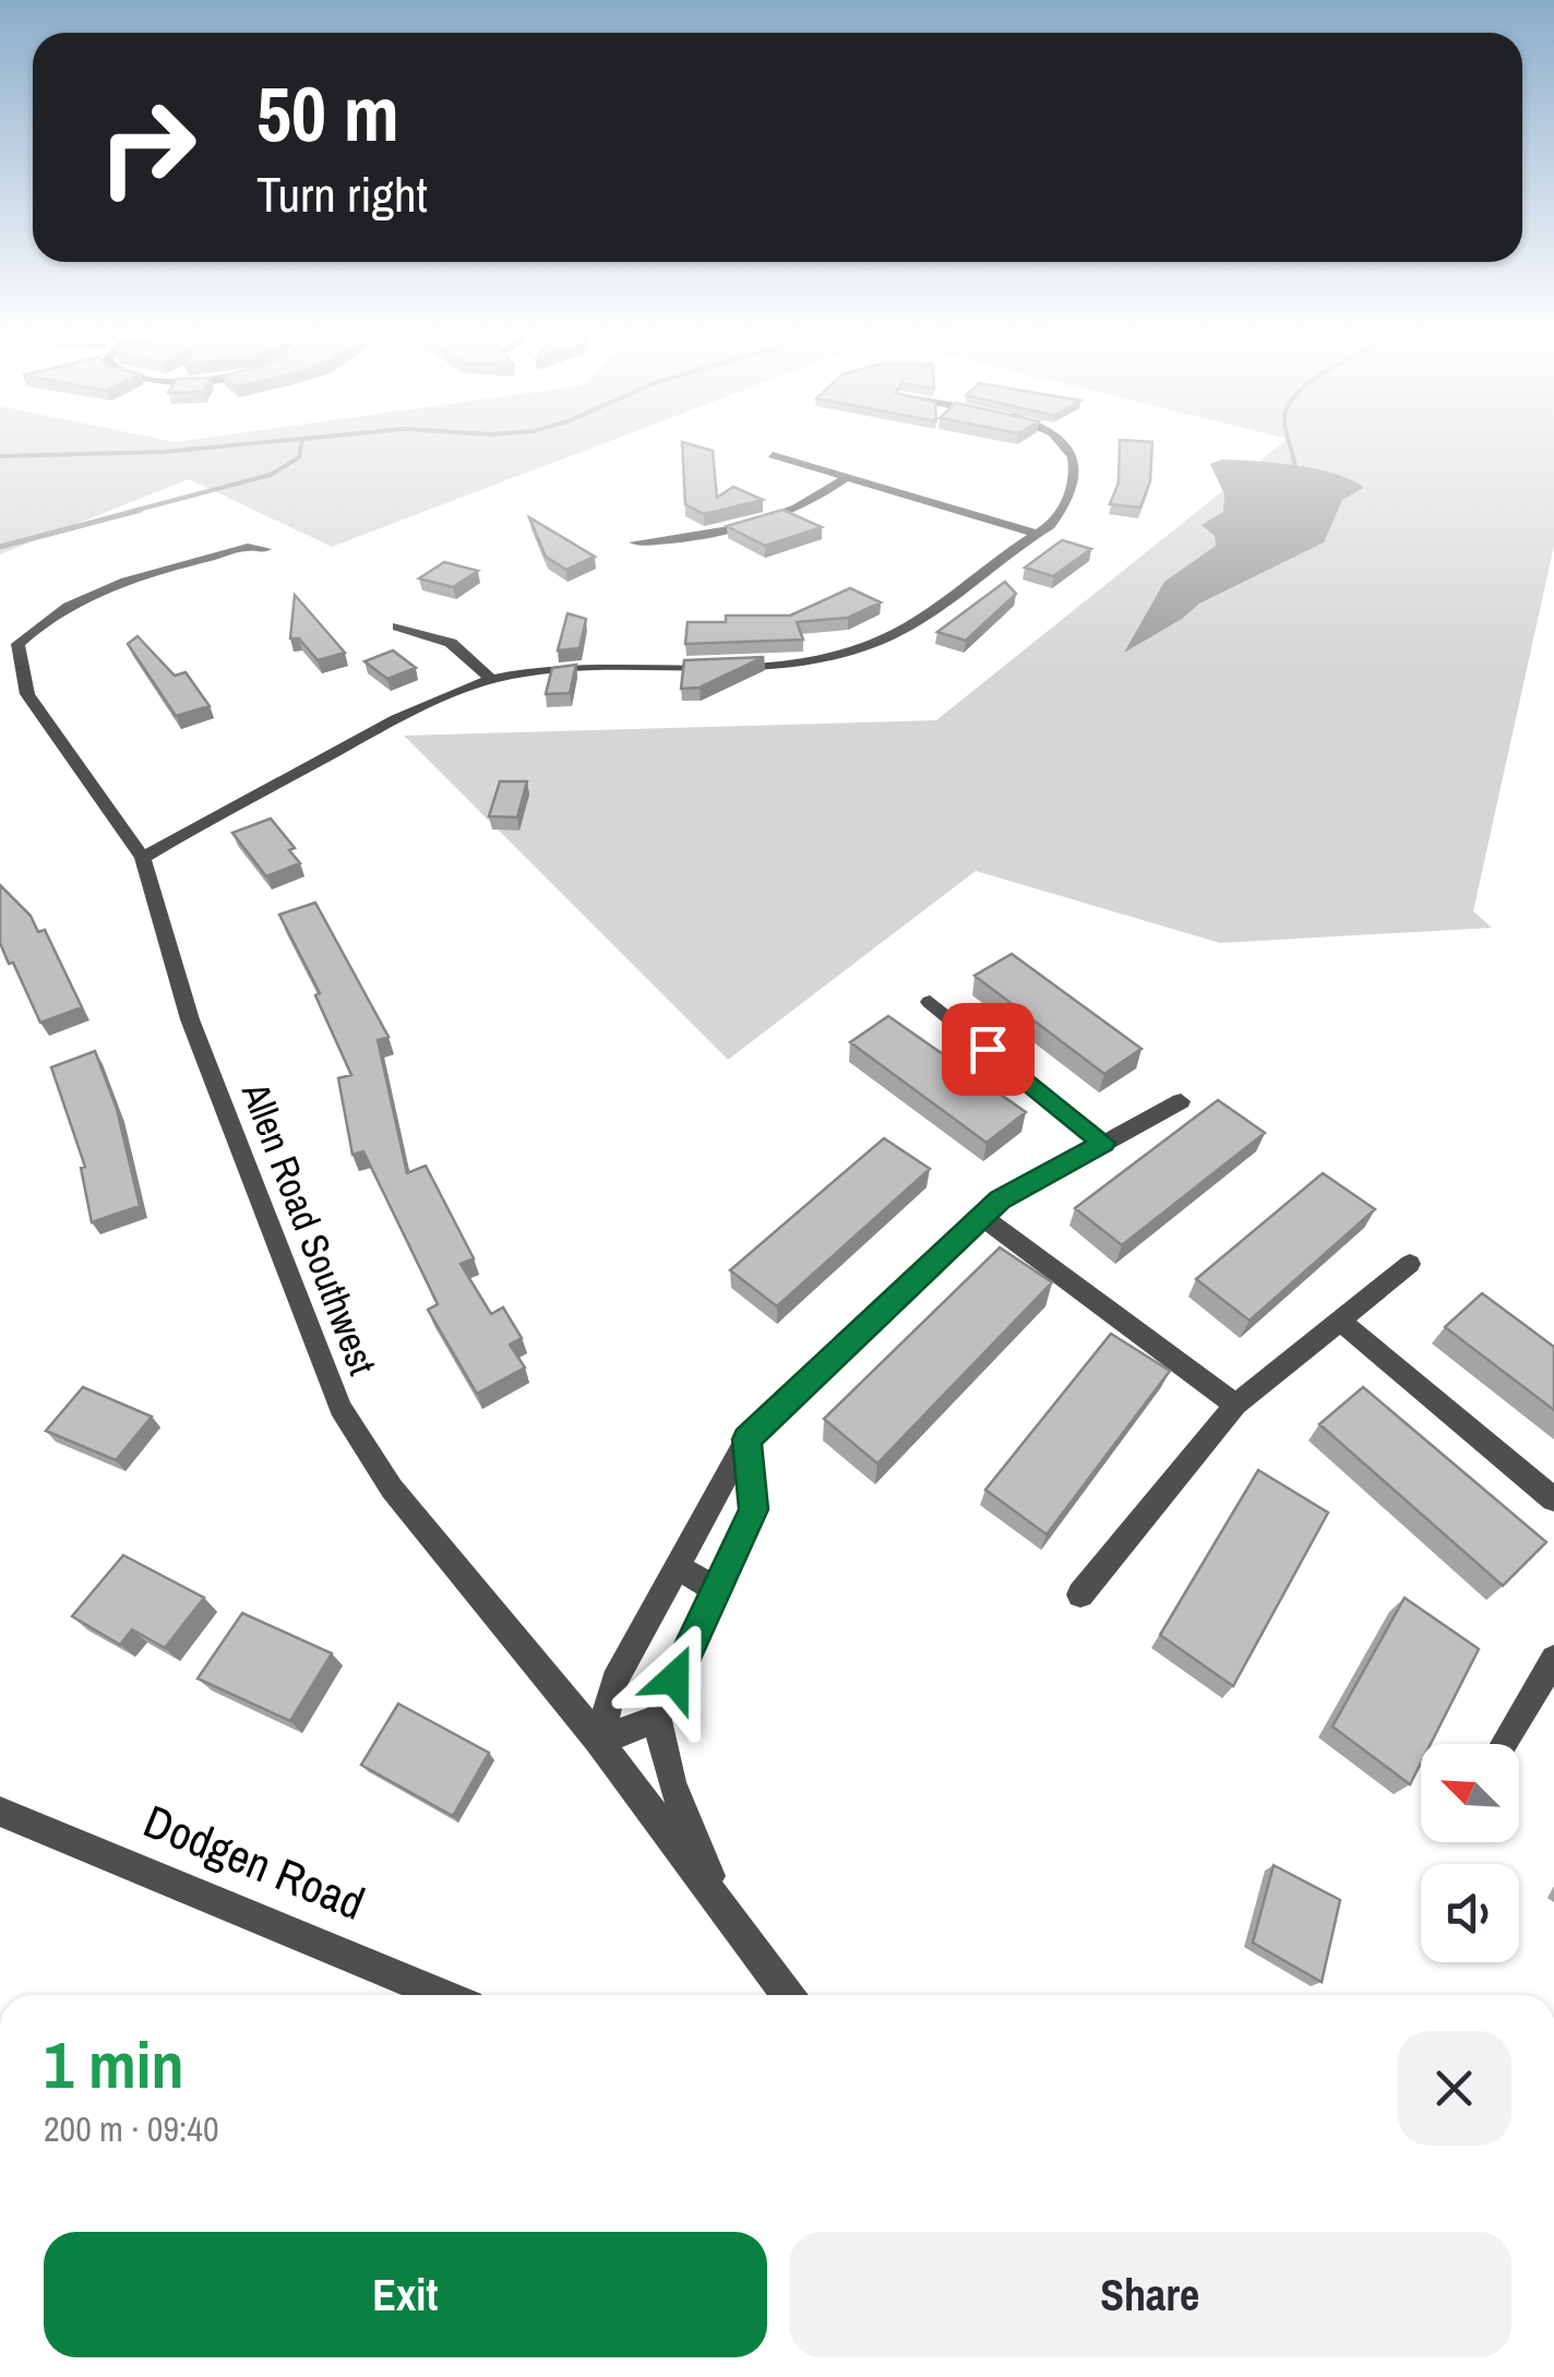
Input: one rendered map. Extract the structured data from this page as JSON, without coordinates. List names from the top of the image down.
{
  "streets": {
    "street": ["Allen Road Southwest", "Dodgen Road"]
  },
  "north": "top left",
  "page": {
    "turn": ["50 m", "Turn right"],
    "heading": ["1 min", "200 m · 09:40"],
    "buttons": ["Exit", "Share"]
  }
}
